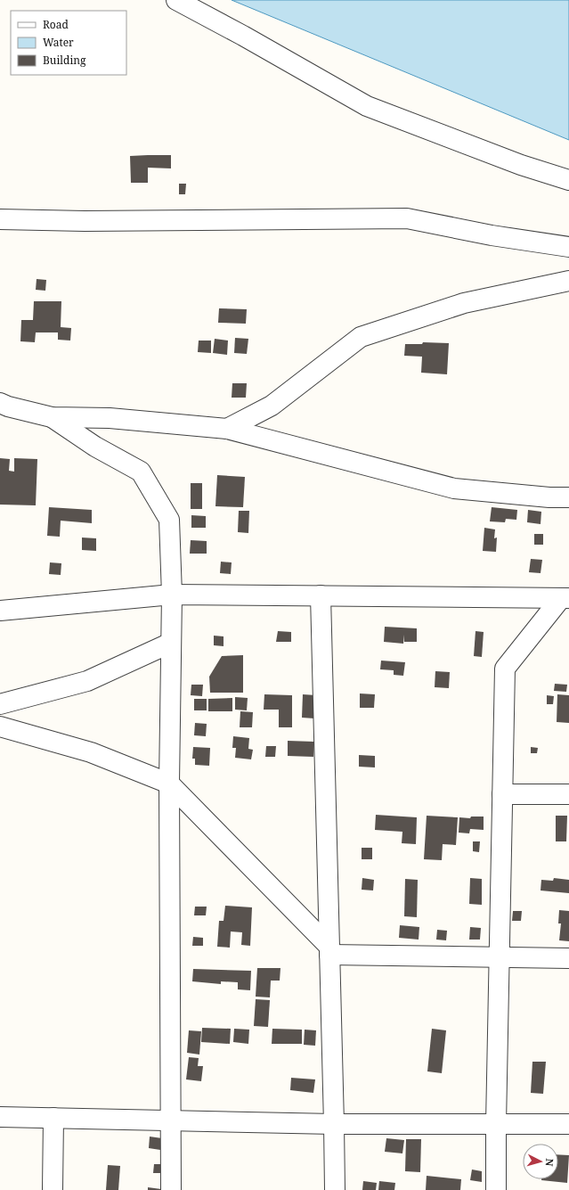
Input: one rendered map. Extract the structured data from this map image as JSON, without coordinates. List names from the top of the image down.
{
  "legend": ["Road", "Water", "Building"],
  "north": "right"
}
